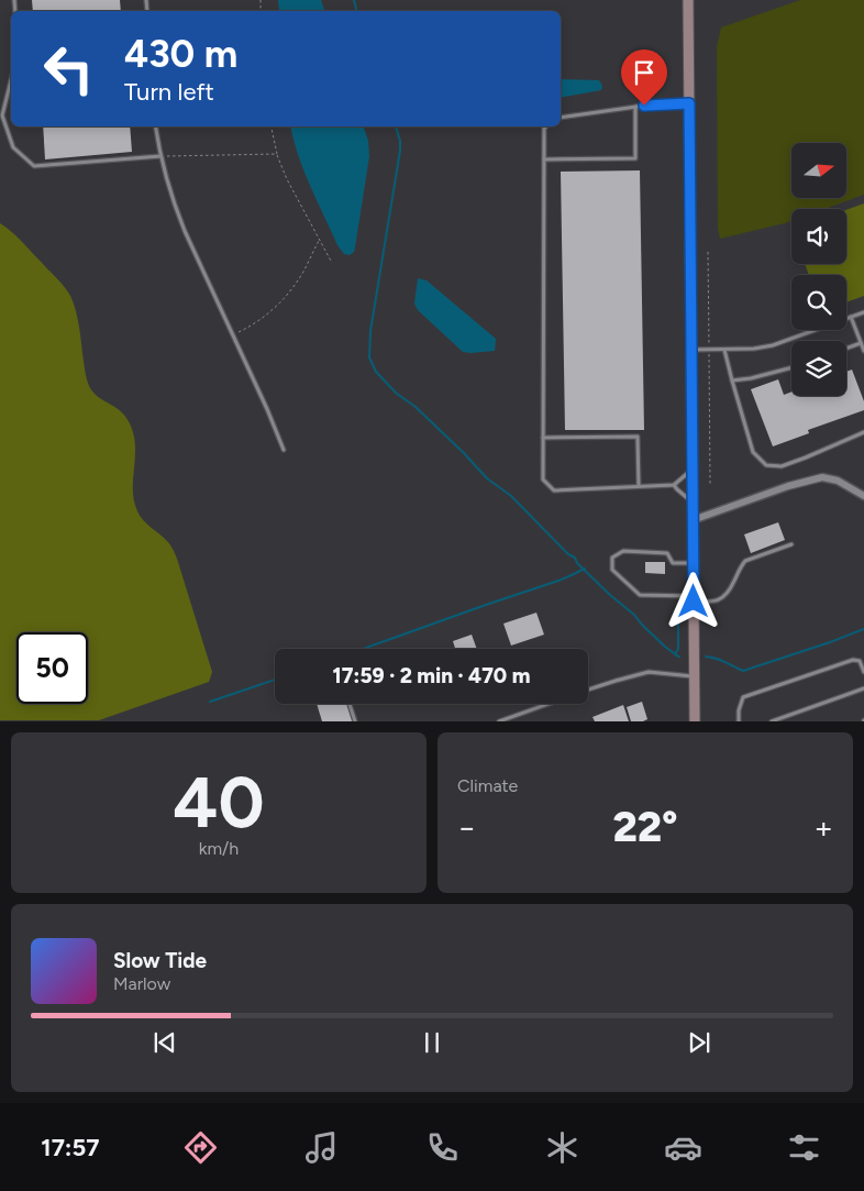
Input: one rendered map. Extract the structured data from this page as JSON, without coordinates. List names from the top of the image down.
{
  "north": "right",
  "page": {
    "turn": ["430 m", "Turn left"],
    "limit": "50",
    "trip": "17:59 · 2 min · 470 m",
    "tile": [
      ["40", "km/h"],
      "Climate"
    ],
    "heat": ["−", "22°", "+"],
    "song": ["Slow Tide", "Marlow"],
    "tabs": "17:57"
  }
}
